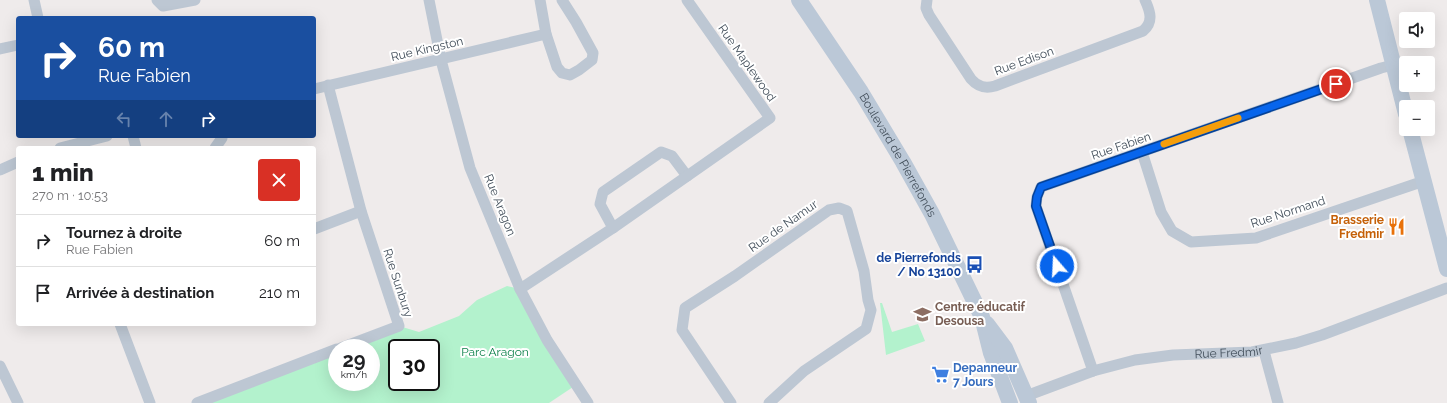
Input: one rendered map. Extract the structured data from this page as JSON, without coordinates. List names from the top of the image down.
{
  "streets": {
    "main road": ["Boulevard de Pierrefonds", "Rue Fredmir"],
    "street": [
      "Rue Kingston",
      "Rue Edison",
      "Rue Maplewood",
      "Rue Fabien",
      "Rue Aragon",
      "Rue Normand",
      "Rue de Namur",
      "Rue Sunbury"
    ]
  },
  "crossings": [
    ["Rue Kingston", "Rue Aragon"],
    ["Rue Kingston", "Rue Sunbury"],
    ["Rue Maplewood", "Rue Aragon"],
    ["Rue Fabien", "Rue Normand"],
    ["Rue Fabien", "Rue Fredmir"],
    ["Boulevard de Pierrefonds", "Rue Fredmir"]
  ],
  "parks": ["Parc Aragon"],
  "places": {
    "restaurant": ["Brasserie Fredmir"],
    "bus stop": ["de Pierrefonds / No 13100"],
    "school or university": ["Centre éducatif Desousa"],
    "supermarket": ["Depanneur 7 Jours"]
  },
  "page": {
    "map_buttons": ["+", "−"],
    "turn": ["60 m", "Rue Fabien"],
    "heading": ["1 min", "270 m · 10:53"],
    "list": [
      {
        "name": "Tournez à droite",
        "note": "Rue Fabien",
        "value": "60 m"
      },
      {
        "name": "Arrivée à destination",
        "value": "210 m"
      }
    ],
    "speed": "29 km/h",
    "limit": "30"
  }
}
